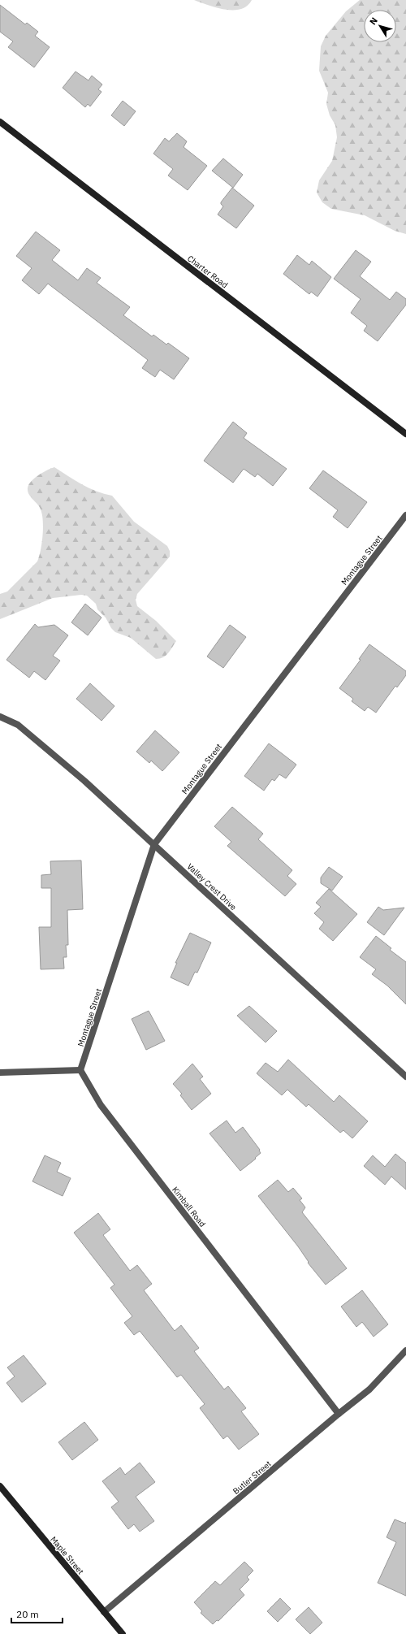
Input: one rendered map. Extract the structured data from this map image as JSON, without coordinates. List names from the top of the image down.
{
  "streets": {
    "street": [
      "Charter Road",
      "Montague Street",
      "Valley Crest Drive",
      "Kimball Road",
      "Butler Street",
      "Maple Street"
    ]
  },
  "crossings": [
    ["Montague Street", "Valley Crest Drive"],
    ["Montague Street", "Kimball Road"],
    ["Kimball Road", "Butler Street"],
    ["Butler Street", "Maple Street"]
  ],
  "scale_bar": "20 m",
  "north": "top left"
}
